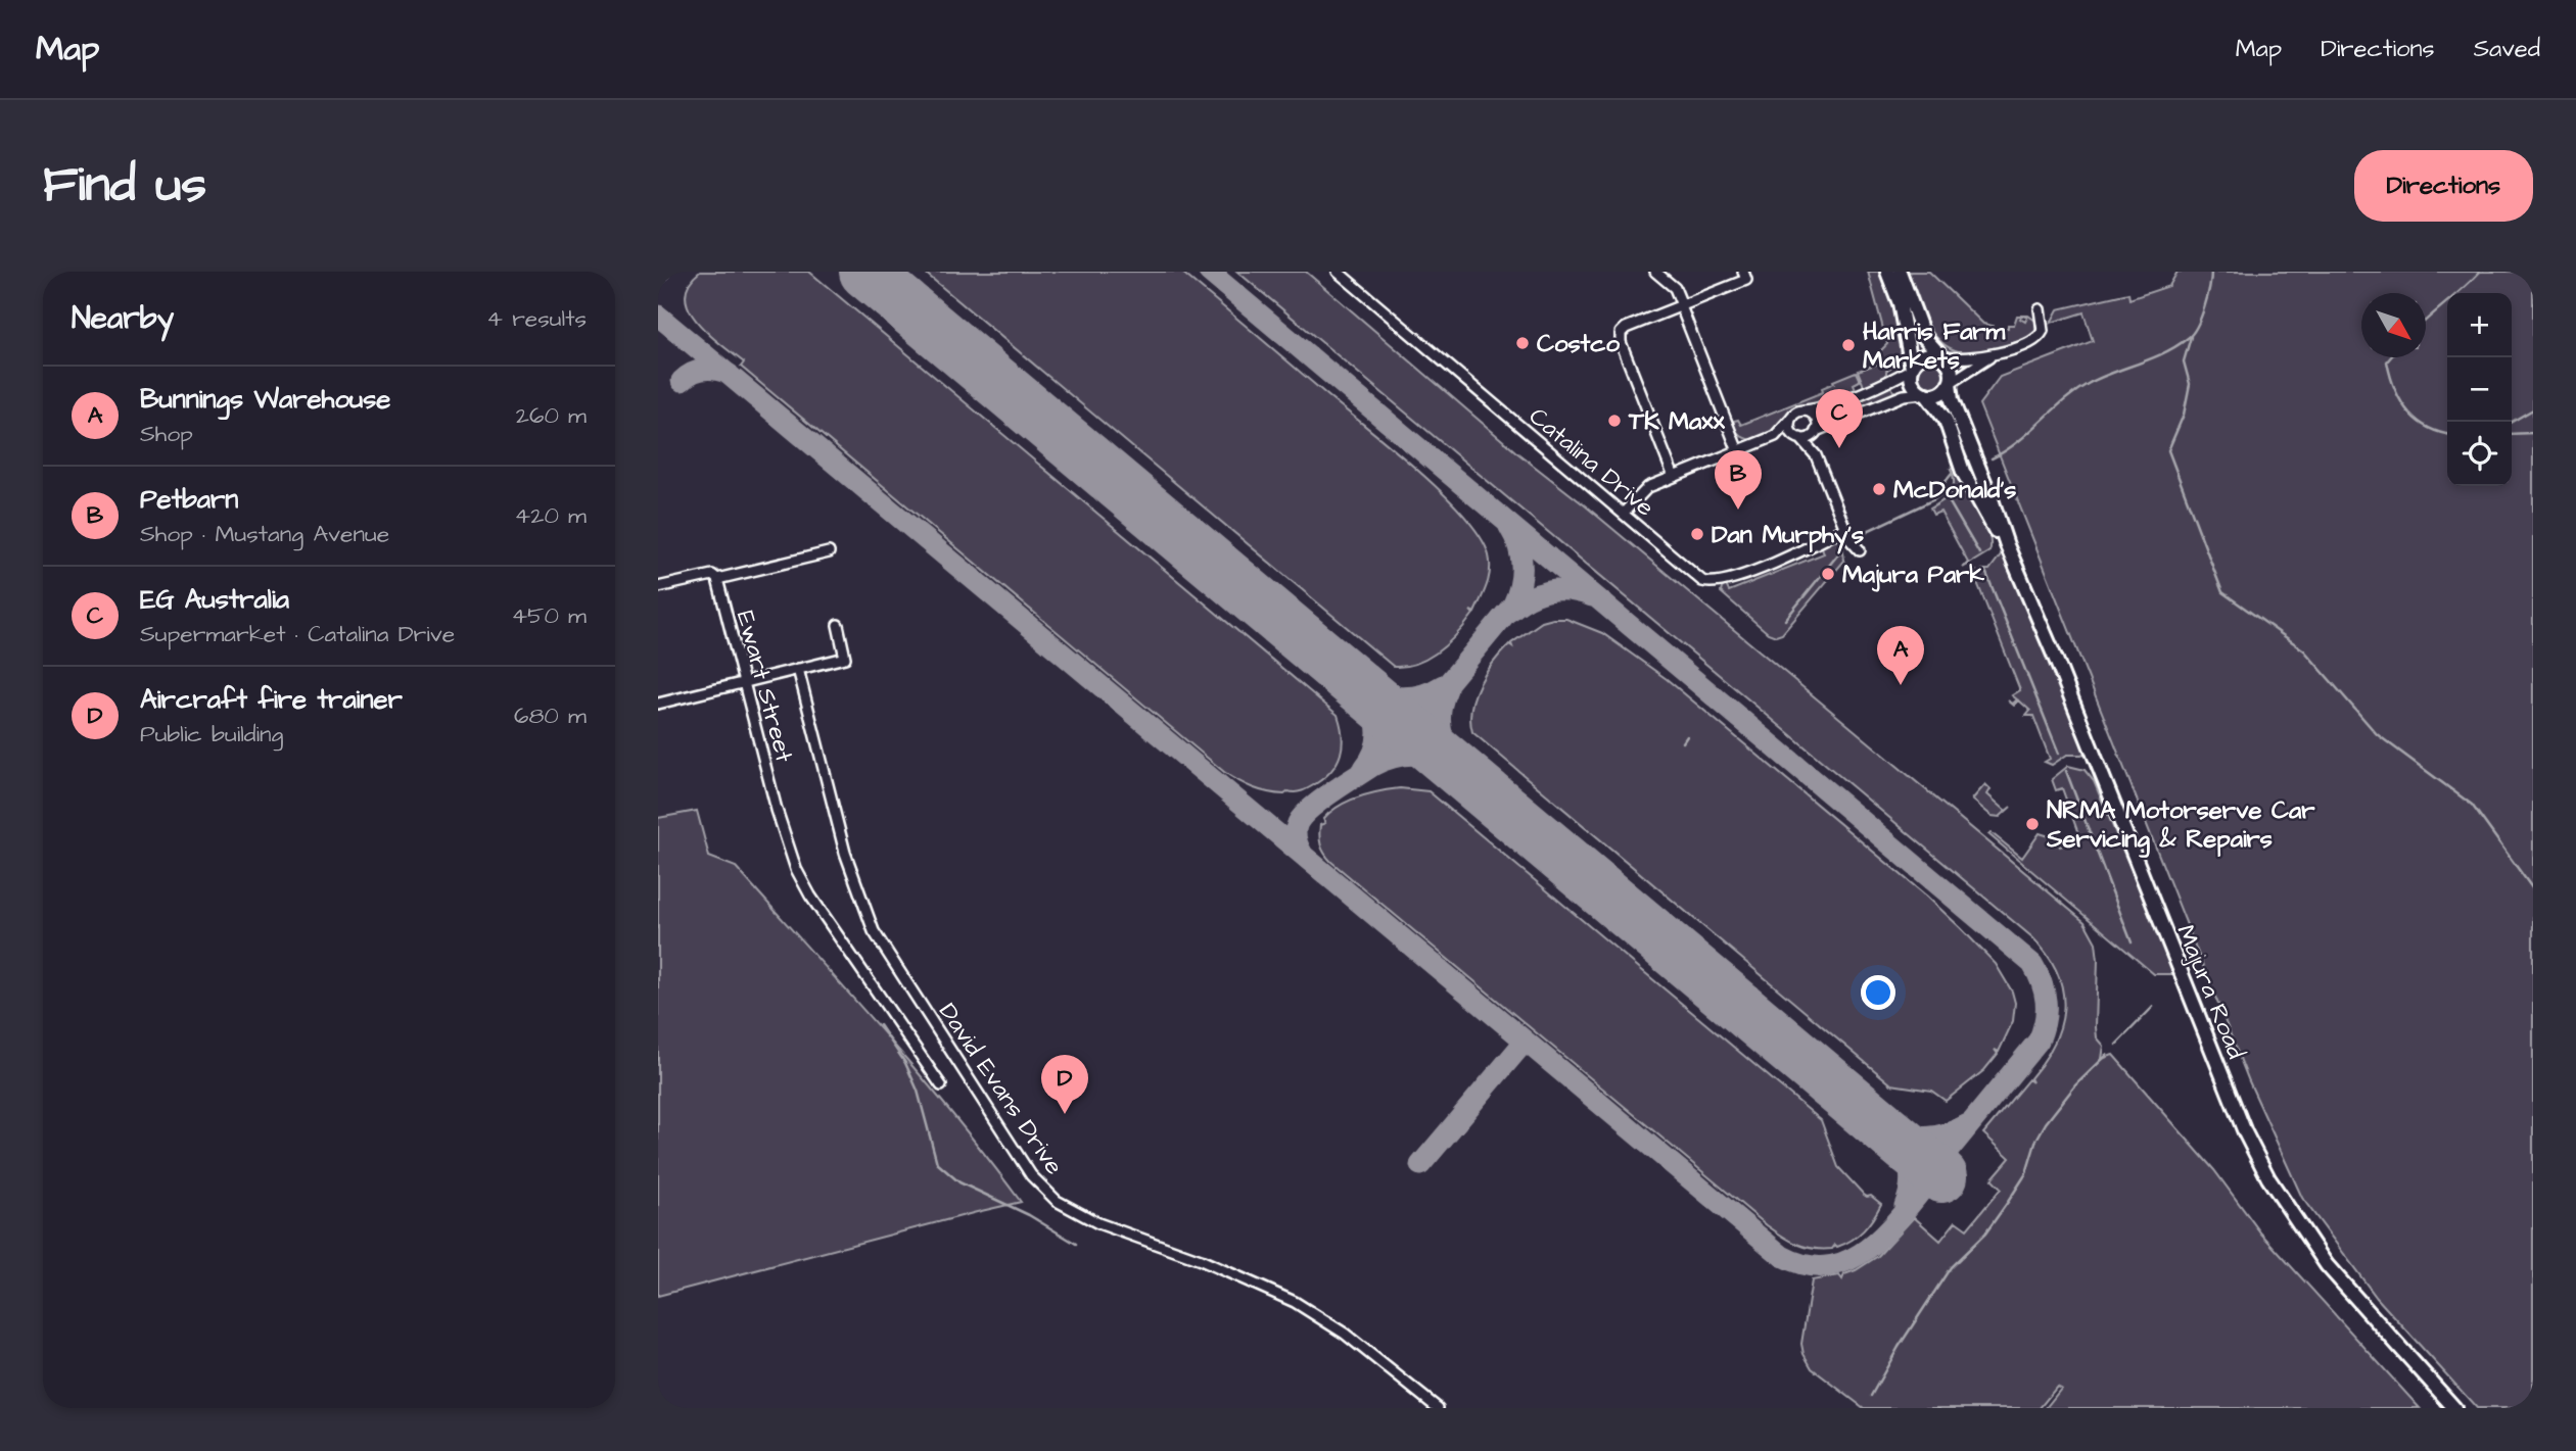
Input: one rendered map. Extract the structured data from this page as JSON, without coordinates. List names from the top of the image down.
{
  "streets": {
    "main road": ["Majura Road"],
    "street": ["Catalina Drive", "Ewart Street", "David Evans Drive"]
  },
  "places": [
    "Costco",
    "Harris Farm Markets",
    "TK Maxx",
    "McDonald's",
    "Dan Murphy's",
    "Majura Park",
    "NRMA Motorserve Car Servicing & Repairs"
  ],
  "north": "bottom right",
  "page": {
    "header": "Map",
    "nav": ["Map", "Directions", "Saved"],
    "buttons": "Directions",
    "title": "Find us",
    "heading": ["Nearby", "4 results"],
    "map_buttons": ["+", "−"],
    "list": [
      {
        "mark": "A",
        "name": "Bunnings Warehouse",
        "note": "Shop",
        "value": "260 m"
      },
      {
        "mark": "B",
        "name": "Petbarn",
        "note": "Shop · Mustang Avenue",
        "value": "420 m"
      },
      {
        "mark": "C",
        "name": "EG Australia",
        "note": "Supermarket · Catalina Drive",
        "value": "450 m"
      },
      {
        "mark": "D",
        "name": "Aircraft fire trainer",
        "note": "Public building",
        "value": "680 m"
      }
    ],
    "pins": [
      "C",
      "B",
      "A",
      "D"
    ]
  }
}
